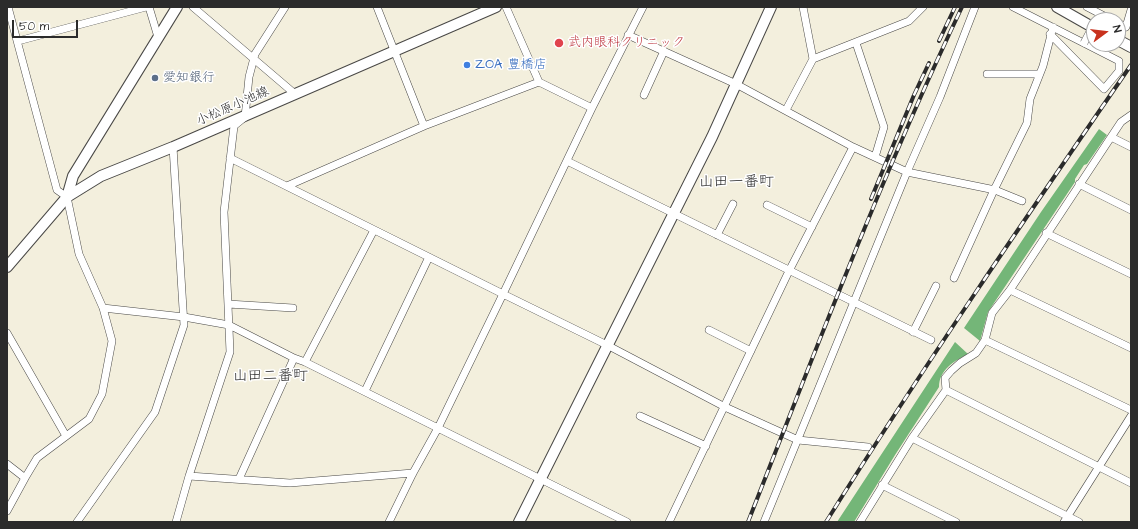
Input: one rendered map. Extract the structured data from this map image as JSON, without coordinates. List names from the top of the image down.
{
  "streets": {
    "street": ["小松原小池線"]
  },
  "districts": ["山田一番町", "山田二番町"],
  "places": ["武内眼科クリニック", "ZOA 豊橋店", "愛知銀行"],
  "scale_bar": "50 m",
  "north": "right"
}
